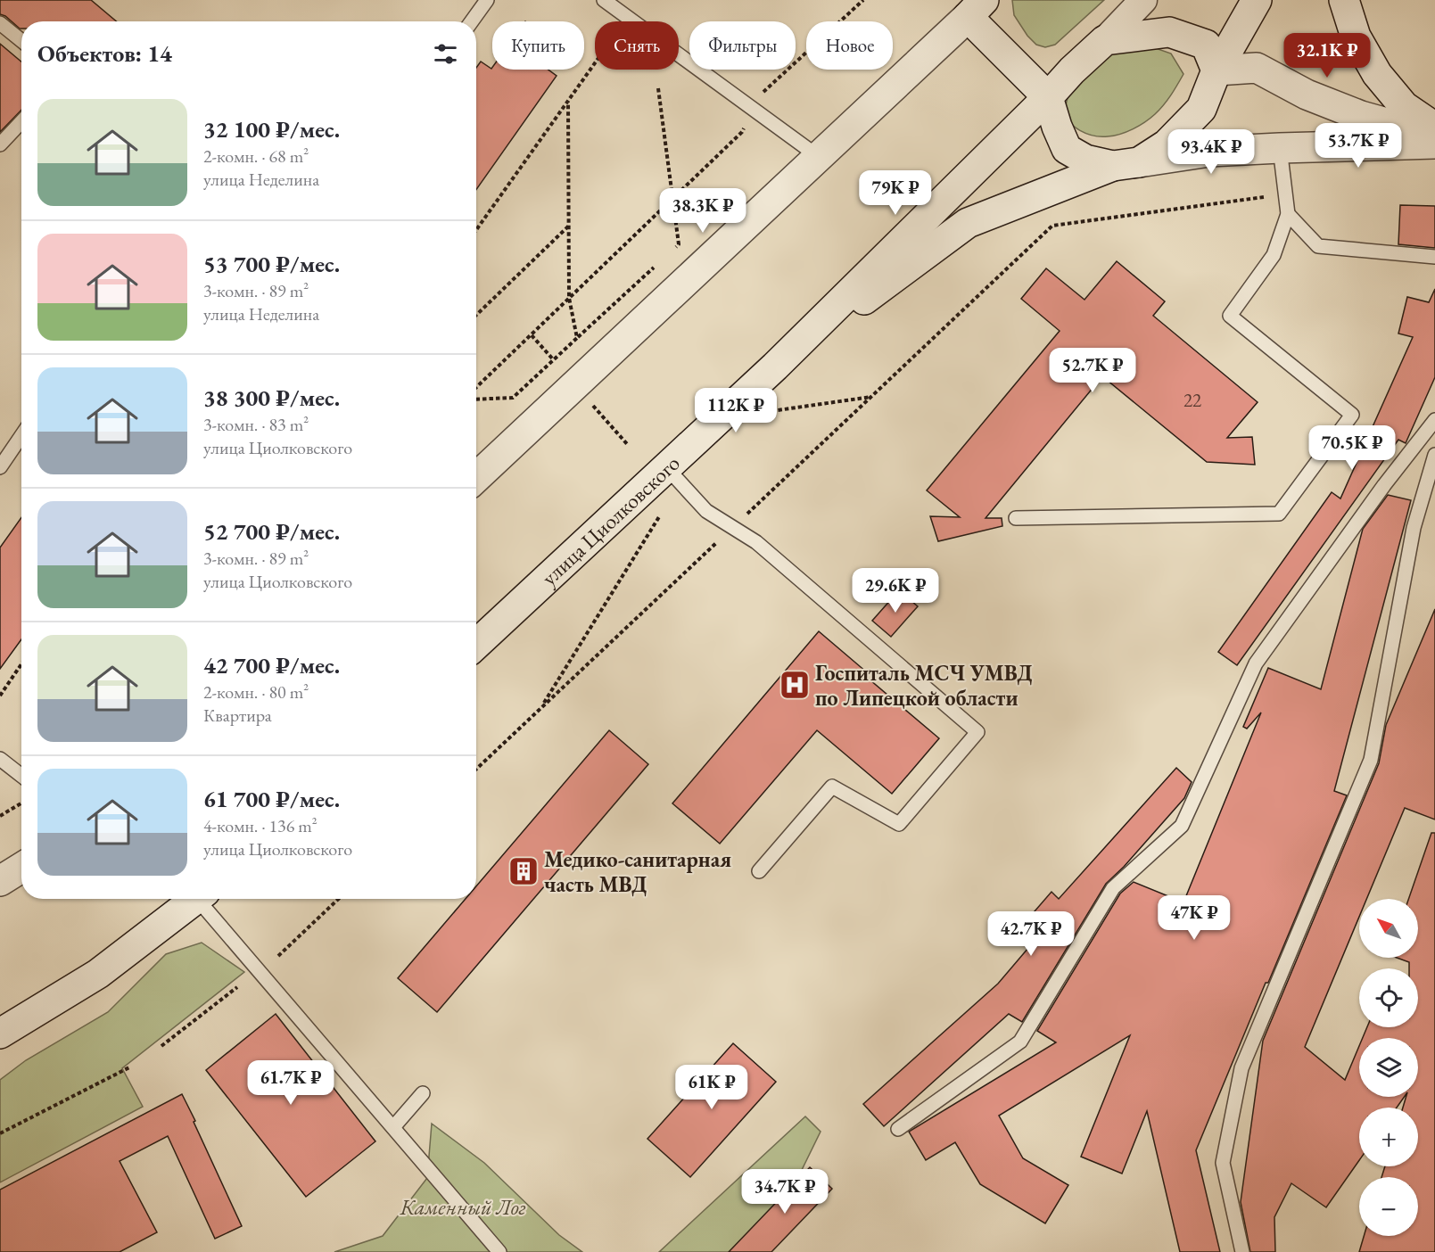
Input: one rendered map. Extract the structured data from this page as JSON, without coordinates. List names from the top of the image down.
{
  "streets": {
    "main road": ["улица Циолковского"]
  },
  "parks": ["Каменный Лог"],
  "places": {
    "hospital": ["Госпиталь МСЧ УМВД по Липецкой области"],
    "building": ["Медико-санитарная часть МВД"]
  },
  "house_numbers": ["22"],
  "north": "top left",
  "page": {
    "chip": [
      "Купить",
      "Снять",
      "Фильтры",
      "Новое"
    ],
    "heading": "Объектов: 14",
    "price": [
      "32.1K ₽",
      "53.7K ₽",
      "93.4K ₽",
      "79K ₽",
      "38.3K ₽",
      "52.7K ₽",
      "112K ₽",
      "70.5K ₽",
      "29.6K ₽",
      "47K ₽",
      "42.7K ₽",
      "61.7K ₽",
      "61K ₽",
      "34.7K ₽"
    ],
    "list": [
      {
        "name": "32 100 ₽/мес.",
        "note": "2-комн. · 68 m² · улица Неделина"
      },
      {
        "name": "53 700 ₽/мес.",
        "note": "3-комн. · 89 m² · улица Неделина"
      },
      {
        "name": "38 300 ₽/мес.",
        "note": "3-комн. · 83 m² · улица Циолковского"
      },
      {
        "name": "52 700 ₽/мес.",
        "note": "3-комн. · 89 m² · улица Циолковского"
      },
      {
        "name": "42 700 ₽/мес.",
        "note": "2-комн. · 80 m² · Квартира"
      },
      {
        "name": "61 700 ₽/мес.",
        "note": "4-комн. · 136 m² · улица Циолковского"
      }
    ],
    "map_buttons": ["+", "−"]
  }
}
